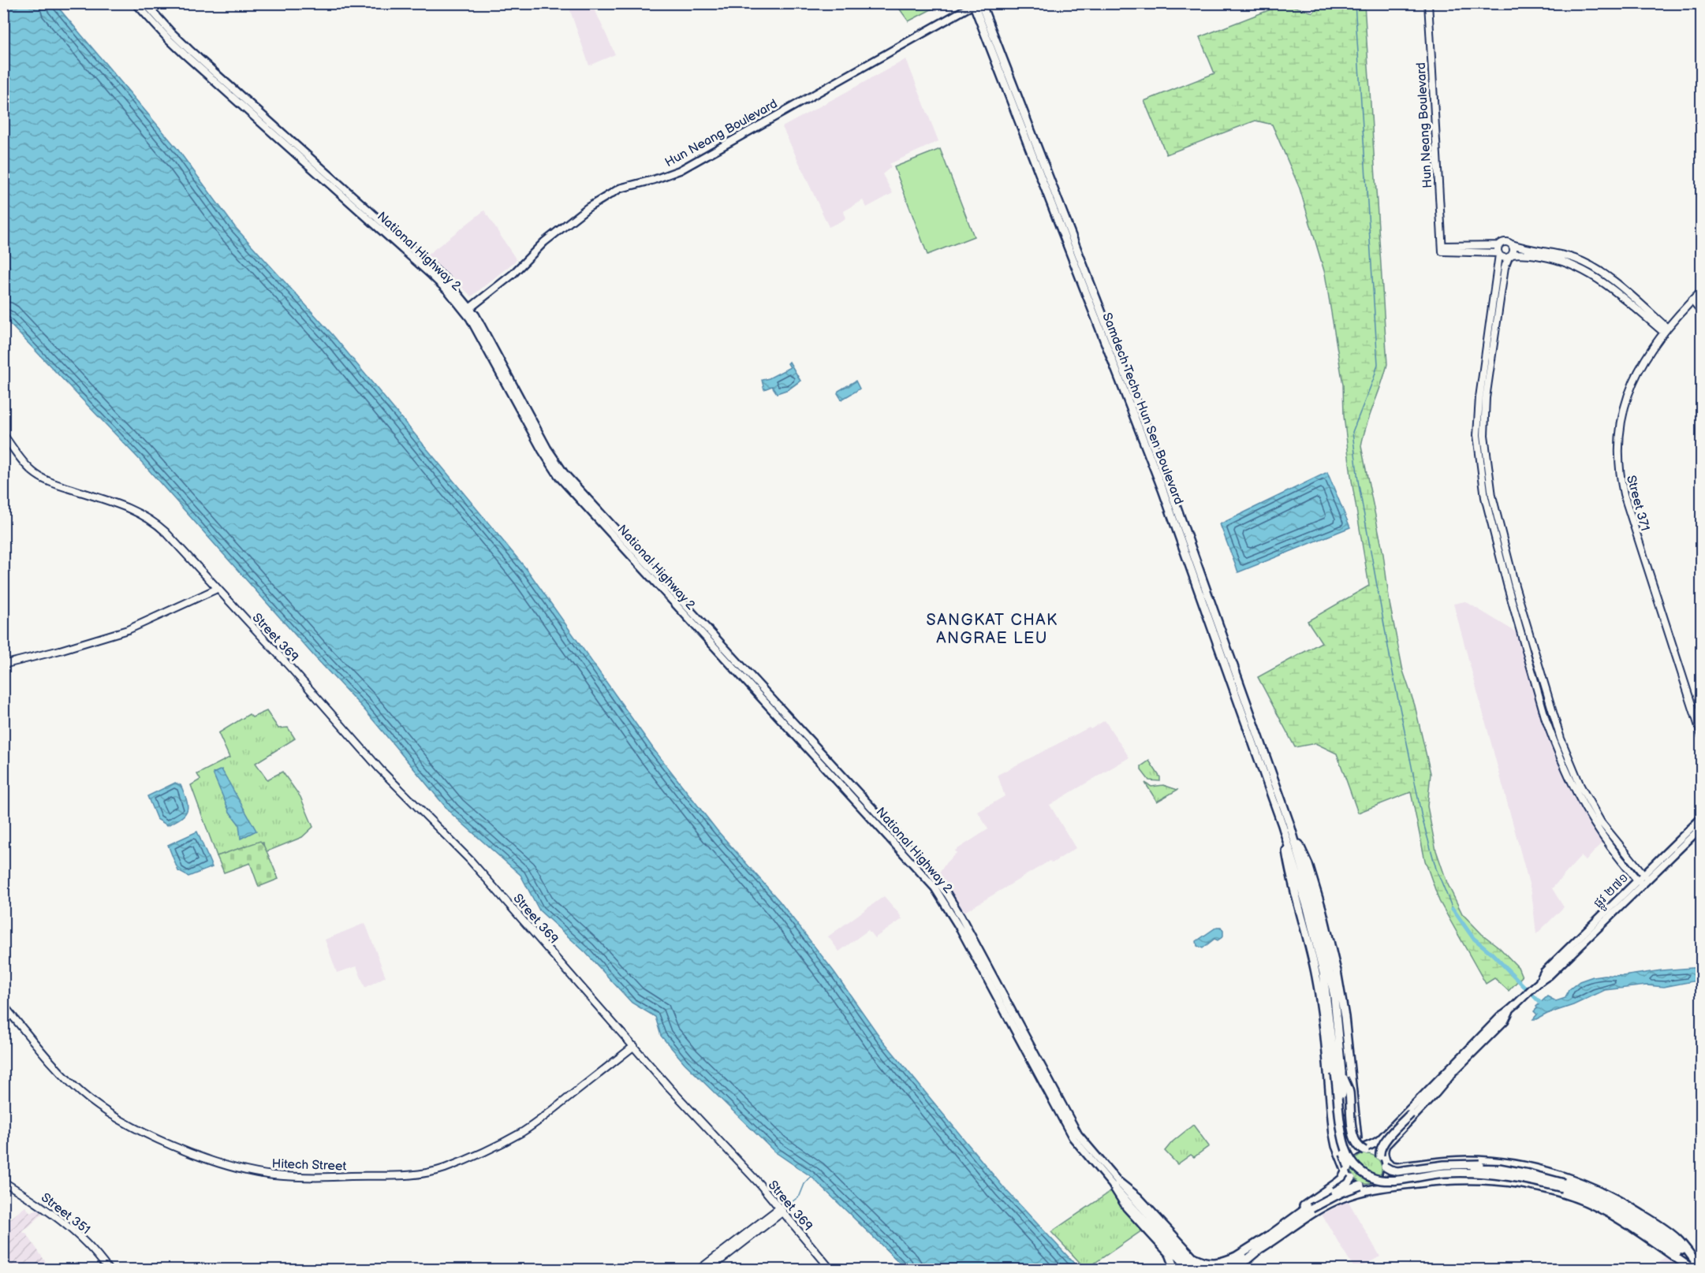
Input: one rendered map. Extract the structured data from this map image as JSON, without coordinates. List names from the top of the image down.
{
  "streets": {
    "highway": ["Samdech Techo Hun Sen Boulevard"],
    "main road": ["Hun Neang Boulevard", "National Highway 2", "ផ្លូវ ២៧១"],
    "street": [
      "Street 371",
      "Street 369",
      "Hitech Street",
      "Street 351"
    ]
  },
  "crossings": [
    ["Hun Neang Boulevard", "National Highway 2"],
    ["Hun Neang Boulevard", "Samdech Techo Hun Sen Boulevard"],
    ["Street 369", "Hitech Street"]
  ],
  "districts": ["SANGKAT CHAK ANGRAE LEU"]
}
